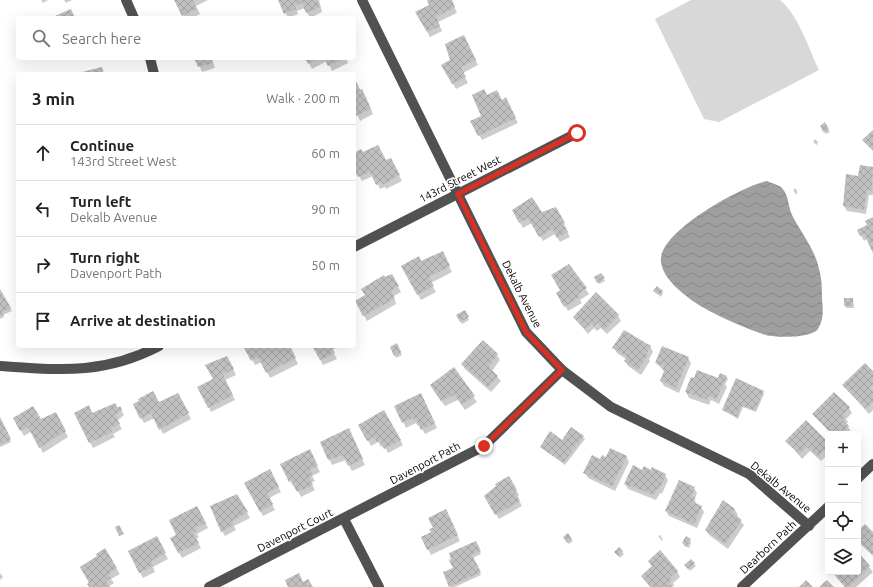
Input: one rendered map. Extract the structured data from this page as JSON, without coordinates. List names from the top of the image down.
{
  "streets": {
    "street": [
      "143rd Street West",
      "Dekalb Avenue",
      "Davenport Path",
      "Davenport Court",
      "Dearborn Path"
    ]
  },
  "crossings": [
    ["143rd Street West", "Dekalb Avenue"],
    ["Dekalb Avenue", "Davenport Path"],
    ["Dekalb Avenue", "Dearborn Path"],
    ["Davenport Path", "Davenport Court"]
  ],
  "page": {
    "search": "Search here",
    "heading": ["3 min", "Walk · 200 m"],
    "list": [
      ["Continue", "143rd Street West", "60 m"],
      ["Turn left", "Dekalb Avenue", "90 m"],
      ["Turn right", "Davenport Path", "50 m"],
      "Arrive at destination"
    ],
    "map_buttons": ["+", "−"]
  }
}
